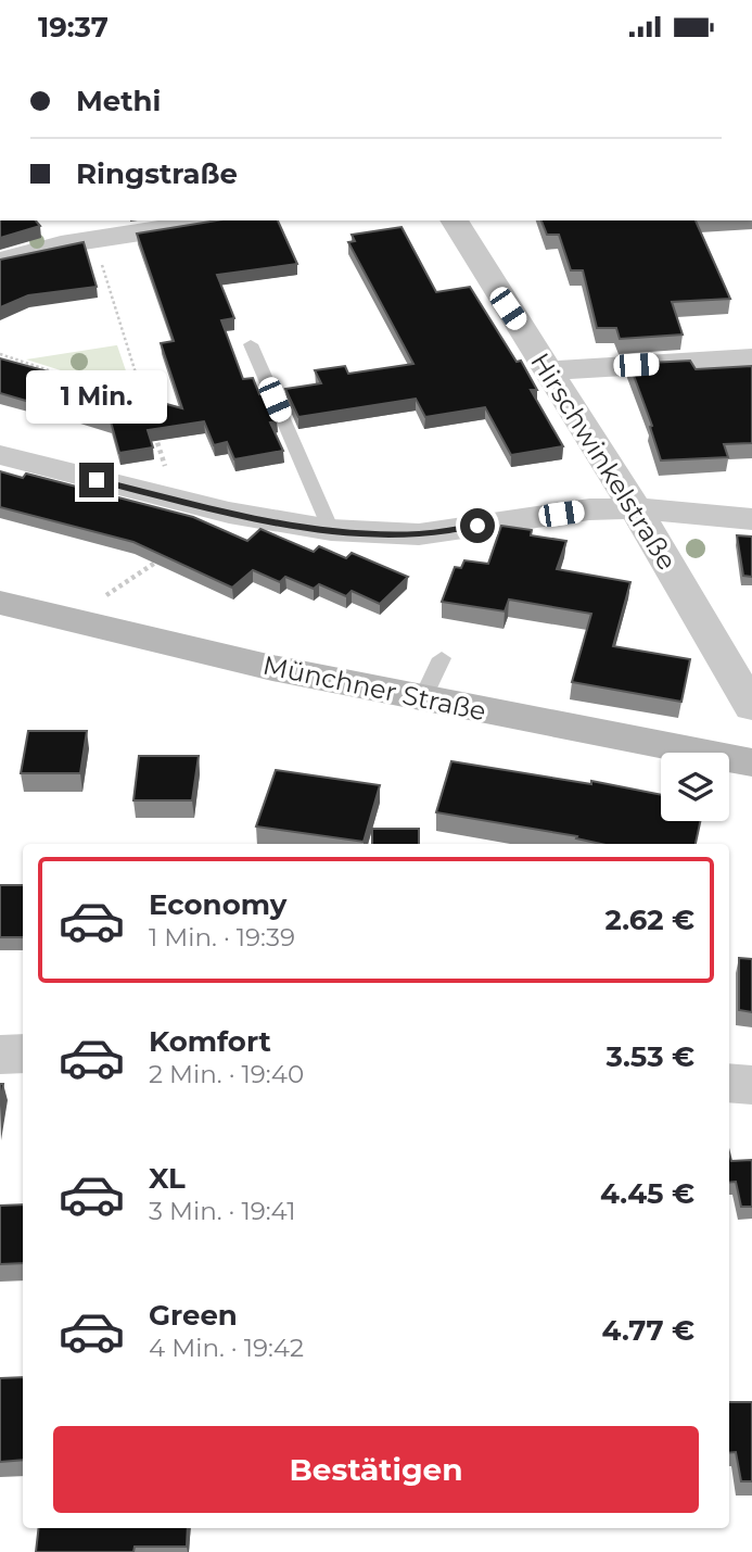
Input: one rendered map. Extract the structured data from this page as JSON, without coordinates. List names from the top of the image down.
{
  "streets": {
    "street": ["Hirschwinkelstraße", "Münchner Straße"]
  },
  "page": {
    "status": "19:37",
    "banner": ["Methi", "Ringstraße"],
    "bubble": "1 Min.",
    "list": [
      {
        "name": "Economy",
        "note": "1 Min. · 19:39",
        "value": "2.62 €"
      },
      {
        "name": "Komfort",
        "note": "2 Min. · 19:40",
        "value": "3.53 €"
      },
      {
        "name": "XL",
        "note": "3 Min. · 19:41",
        "value": "4.45 €"
      },
      {
        "name": "Green",
        "note": "4 Min. · 19:42",
        "value": "4.77 €"
      }
    ],
    "buttons": "Bestätigen"
  }
}
